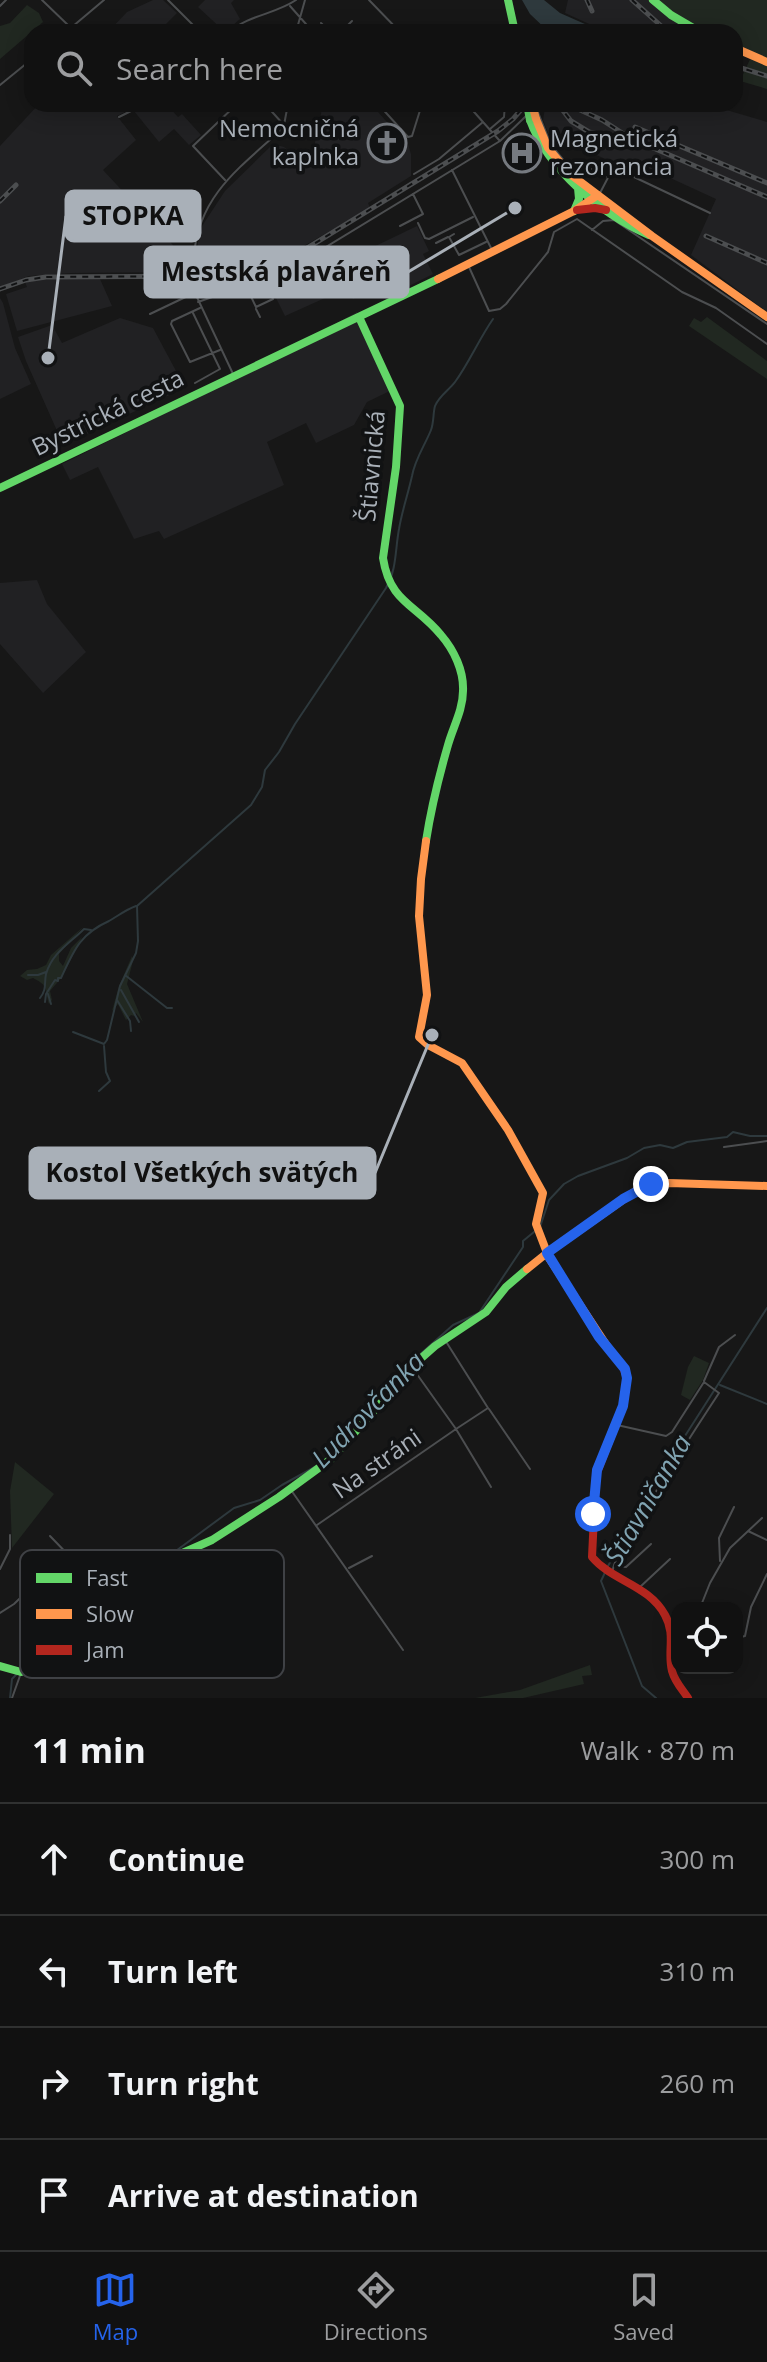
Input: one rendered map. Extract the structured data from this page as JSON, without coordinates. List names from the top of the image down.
{
  "streets": {
    "street": ["Bystrická cesta", "Štiavnická", "Na stráni"]
  },
  "crossings": [
    ["Bystrická cesta", "Štiavnická"]
  ],
  "water": ["Ludrovčanka", "Štiavničanka"],
  "places": {
    "church": ["Nemocničná kaplnka"],
    "hospital": ["Magnetická rezonancia"],
    "other": ["Mestská plaváreň", "STOPKA", "Kostol Všetkých svätých"]
  },
  "legend": ["Fast", "Slow", "Jam"],
  "page": {
    "search": "Search here",
    "heading": ["11 min", "Walk · 870 m"],
    "list": [
      ["Continue", "300 m"],
      ["Turn left", "310 m"],
      ["Turn right", "260 m"],
      "Arrive at destination"
    ],
    "nav": ["Map", "Directions", "Saved"]
  }
}
